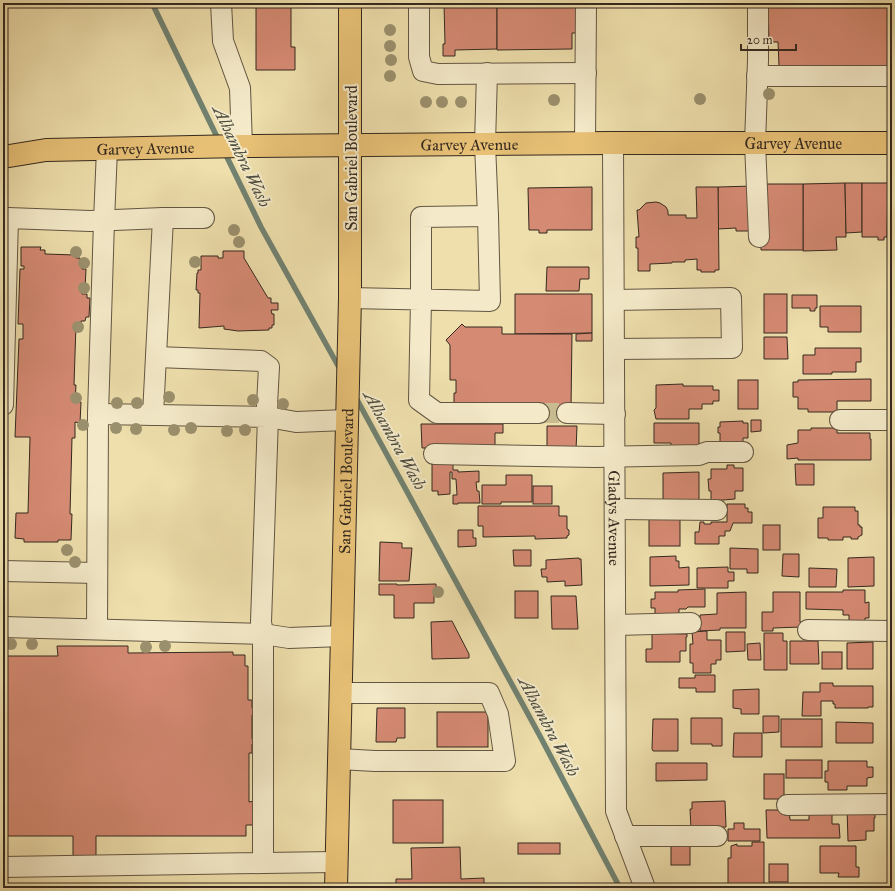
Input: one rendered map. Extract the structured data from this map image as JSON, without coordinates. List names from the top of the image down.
{
  "streets": {
    "main road": ["Garvey Avenue", "San Gabriel Boulevard"],
    "street": ["Gladys Avenue"]
  },
  "crossings": [
    ["Garvey Avenue", "San Gabriel Boulevard"],
    ["Garvey Avenue", "Gladys Avenue"]
  ],
  "water": ["Alhambra Wash"],
  "scale_bar": "20 m"
}
